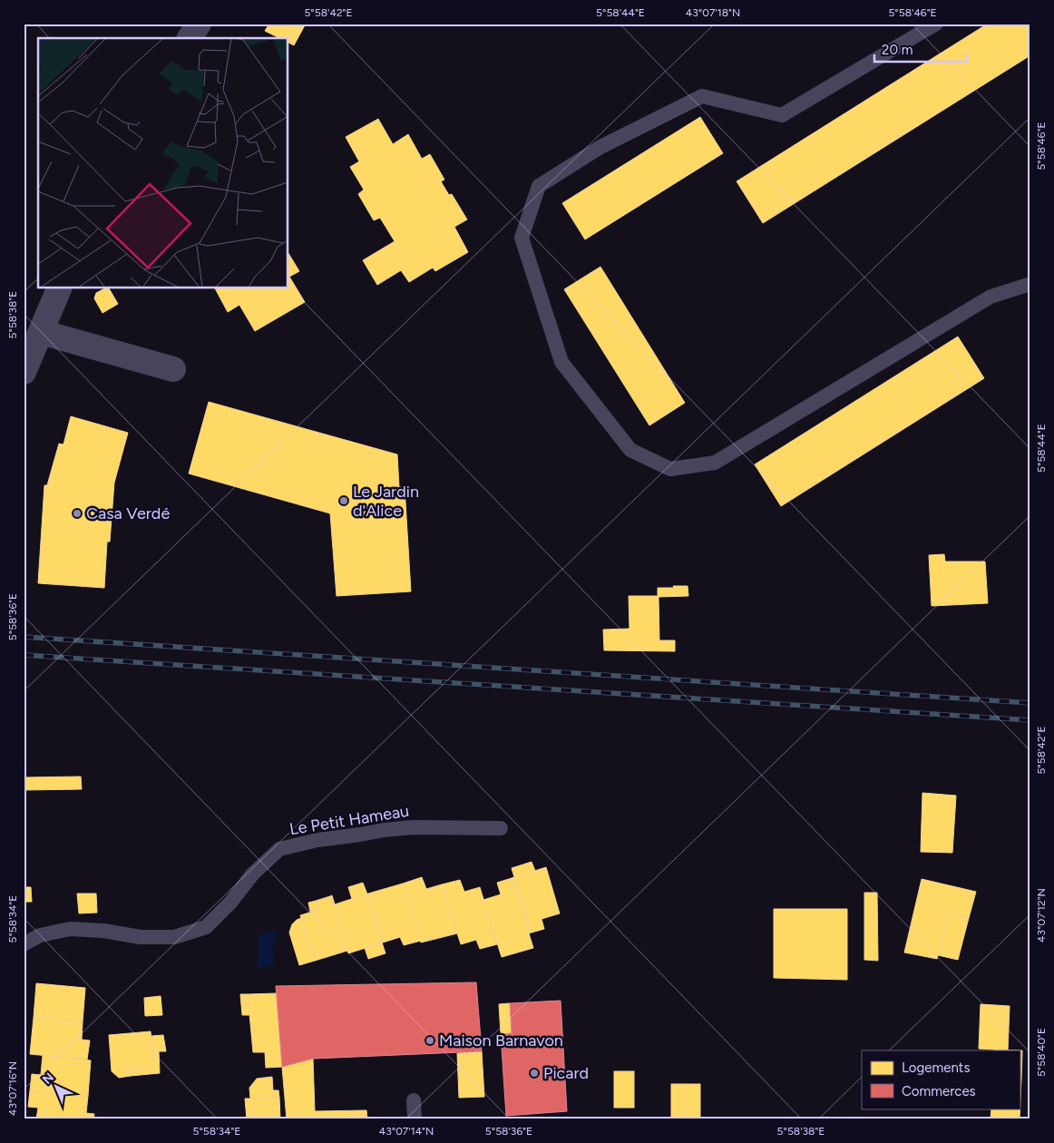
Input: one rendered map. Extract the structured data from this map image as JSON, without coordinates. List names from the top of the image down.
{
  "streets": {
    "lane": ["Le Petit Hameau"]
  },
  "places": [
    "Le Jardin d'Alice",
    "Casa Verdé",
    "Maison Barnavon",
    "Picard"
  ],
  "legend": ["Logements", "Commerces"],
  "scale_bar": "20 m",
  "north": "top left",
  "coordinates": [
    "5°58'42\"E",
    "5°58'44\"E",
    "43°07'18\"N",
    "5°58'46\"E",
    "5°58'38\"E",
    "5°58'36\"E",
    "43°07'12\"N",
    "5°58'34\"E",
    "5°58'40\"E",
    "43°07'16\"N",
    "43°07'14\"N"
  ]
}
